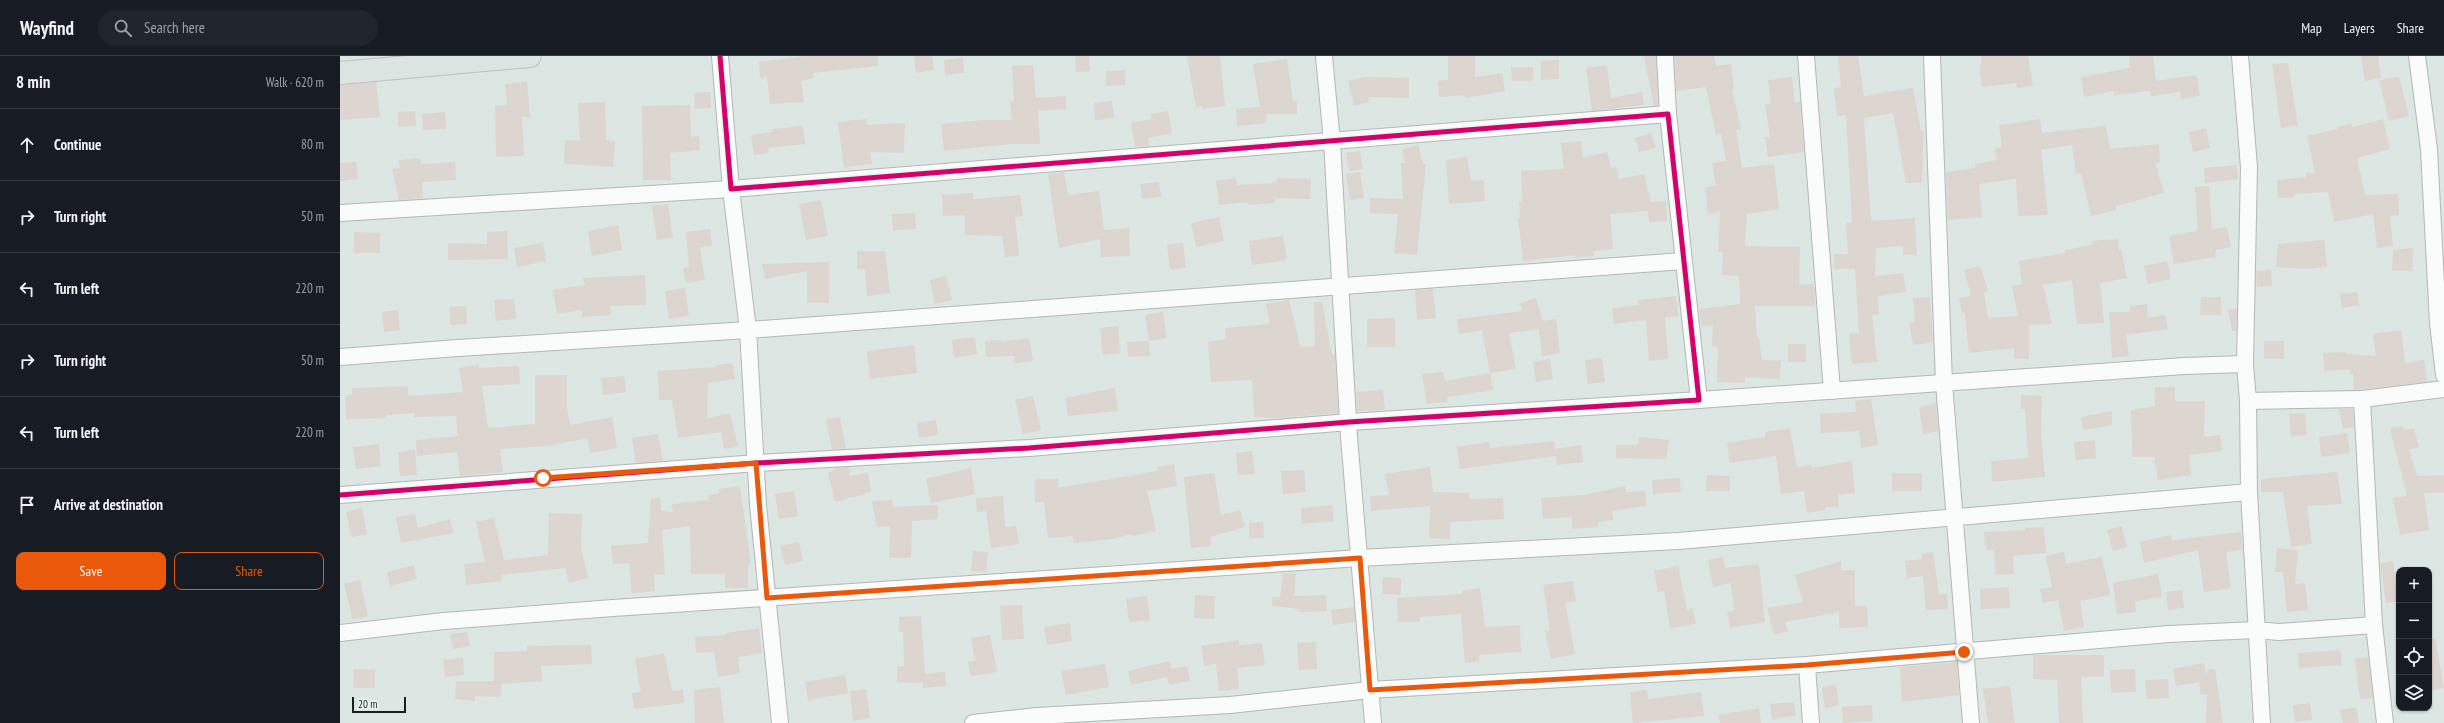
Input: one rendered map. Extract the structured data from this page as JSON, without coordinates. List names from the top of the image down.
{
  "scale_bar": "20 m",
  "page": {
    "header": "Wayfind",
    "search": "Search here",
    "nav": ["Map", "Layers", "Share"],
    "heading": ["8 min", "Walk · 620 m"],
    "list": [
      ["Continue", "80 m"],
      ["Turn right", "50 m"],
      ["Turn left", "220 m"],
      ["Turn right", "50 m"],
      ["Turn left", "220 m"],
      "Arrive at destination"
    ],
    "buttons": ["Save", "Share"],
    "map_buttons": ["+", "−"],
    "scale": "20 m"
  }
}
